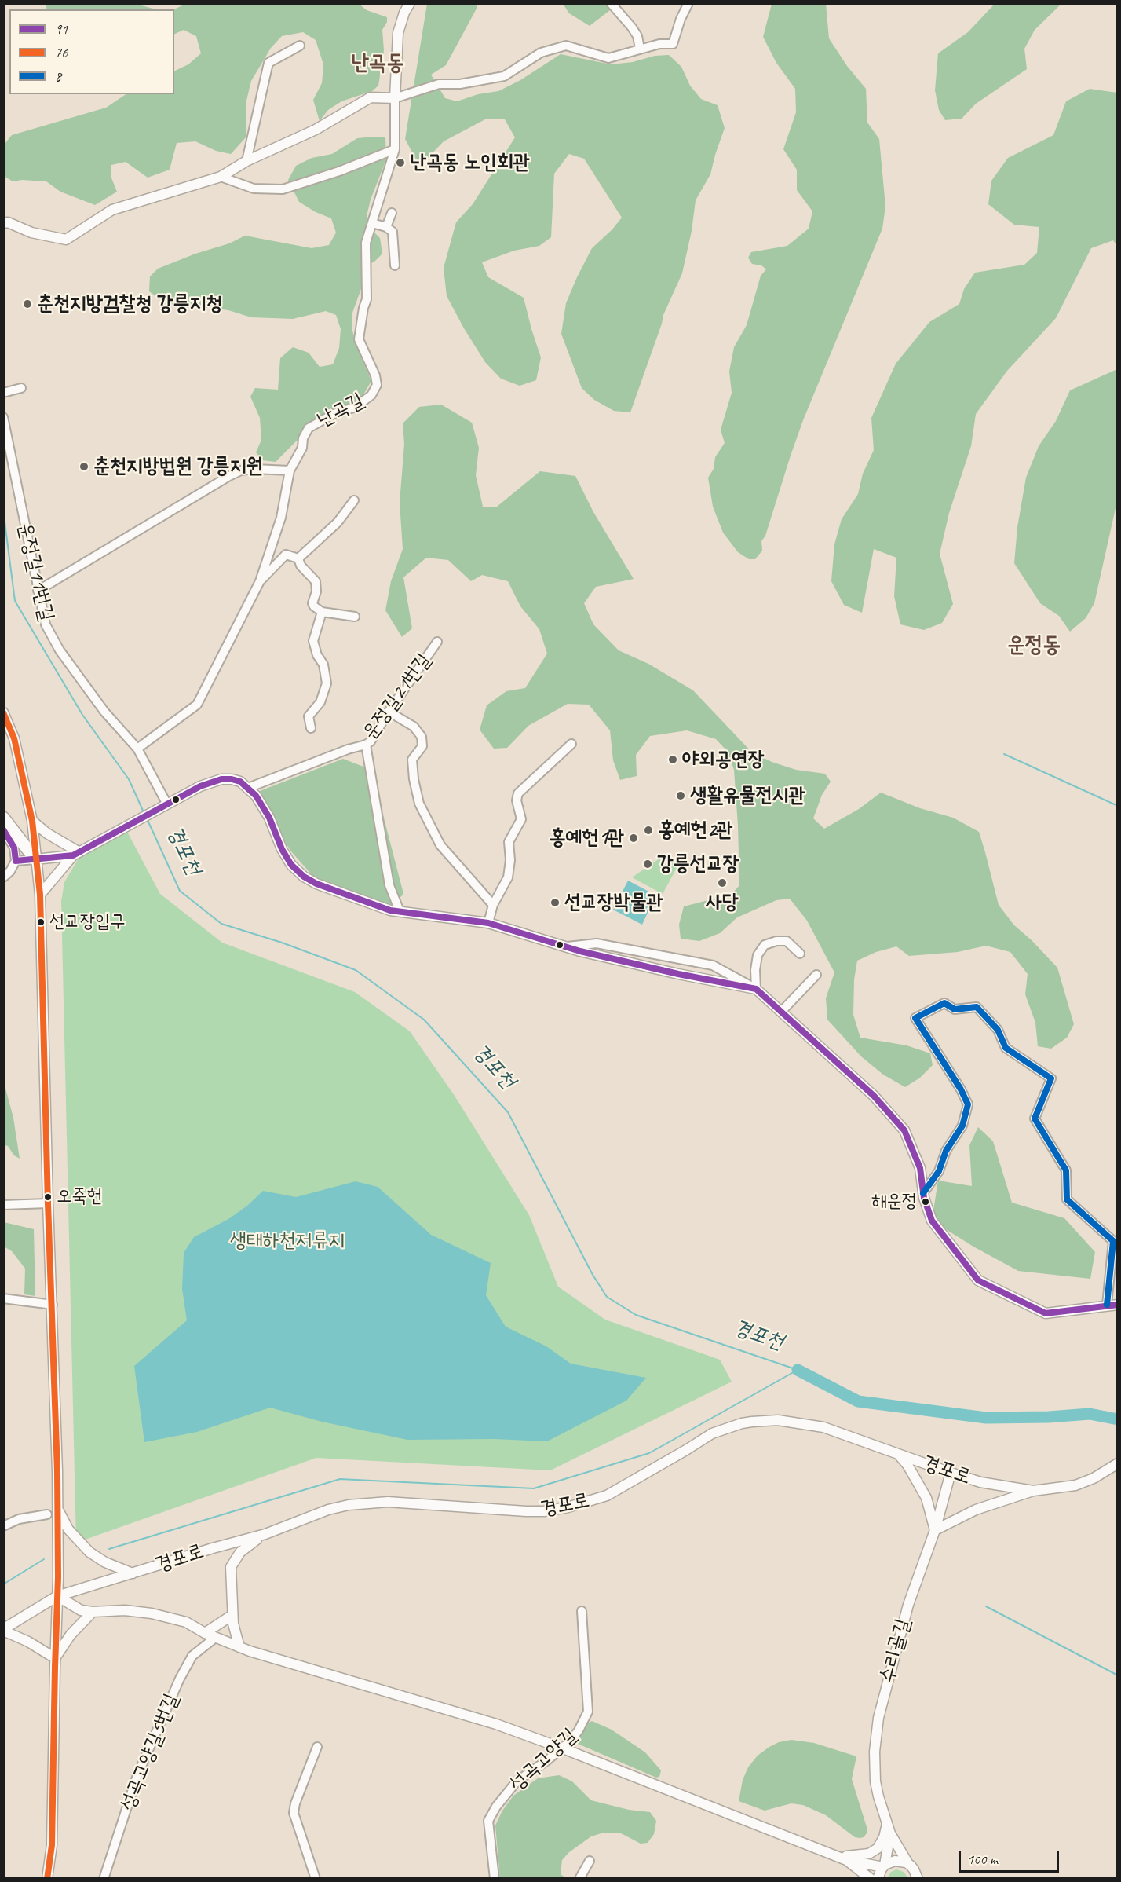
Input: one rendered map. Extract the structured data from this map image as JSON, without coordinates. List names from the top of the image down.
{
  "streets": {
    "street": [
      "난곡길",
      "운정길11번길",
      "운정길21번길",
      "경포로",
      "수리골길",
      "성곡고양길5번길",
      "성곡고양길"
    ]
  },
  "crossings": [
    ["난곡길", "운정길11번길"],
    ["경포로", "수리골길"]
  ],
  "districts": ["난곡동", "운정동"],
  "water": ["경포천"],
  "parks": ["생태하천저류지"],
  "places": [
    "난곡동 노인회관",
    "춘천지방검찰청 강릉지청",
    "춘천지방법원 강릉지원",
    "야외공연장",
    "생활유물전시관",
    "홍예헌2관",
    "홍예헌1관",
    "강릉선교장",
    "사당",
    "선교장박물관",
    "선교장입구",
    "오죽헌",
    "해운정"
  ],
  "lines": ["transit line 76", "transit line 91", "transit line 8"],
  "legend": ["91", "76", "8"],
  "scale_bar": "100 m"
}
